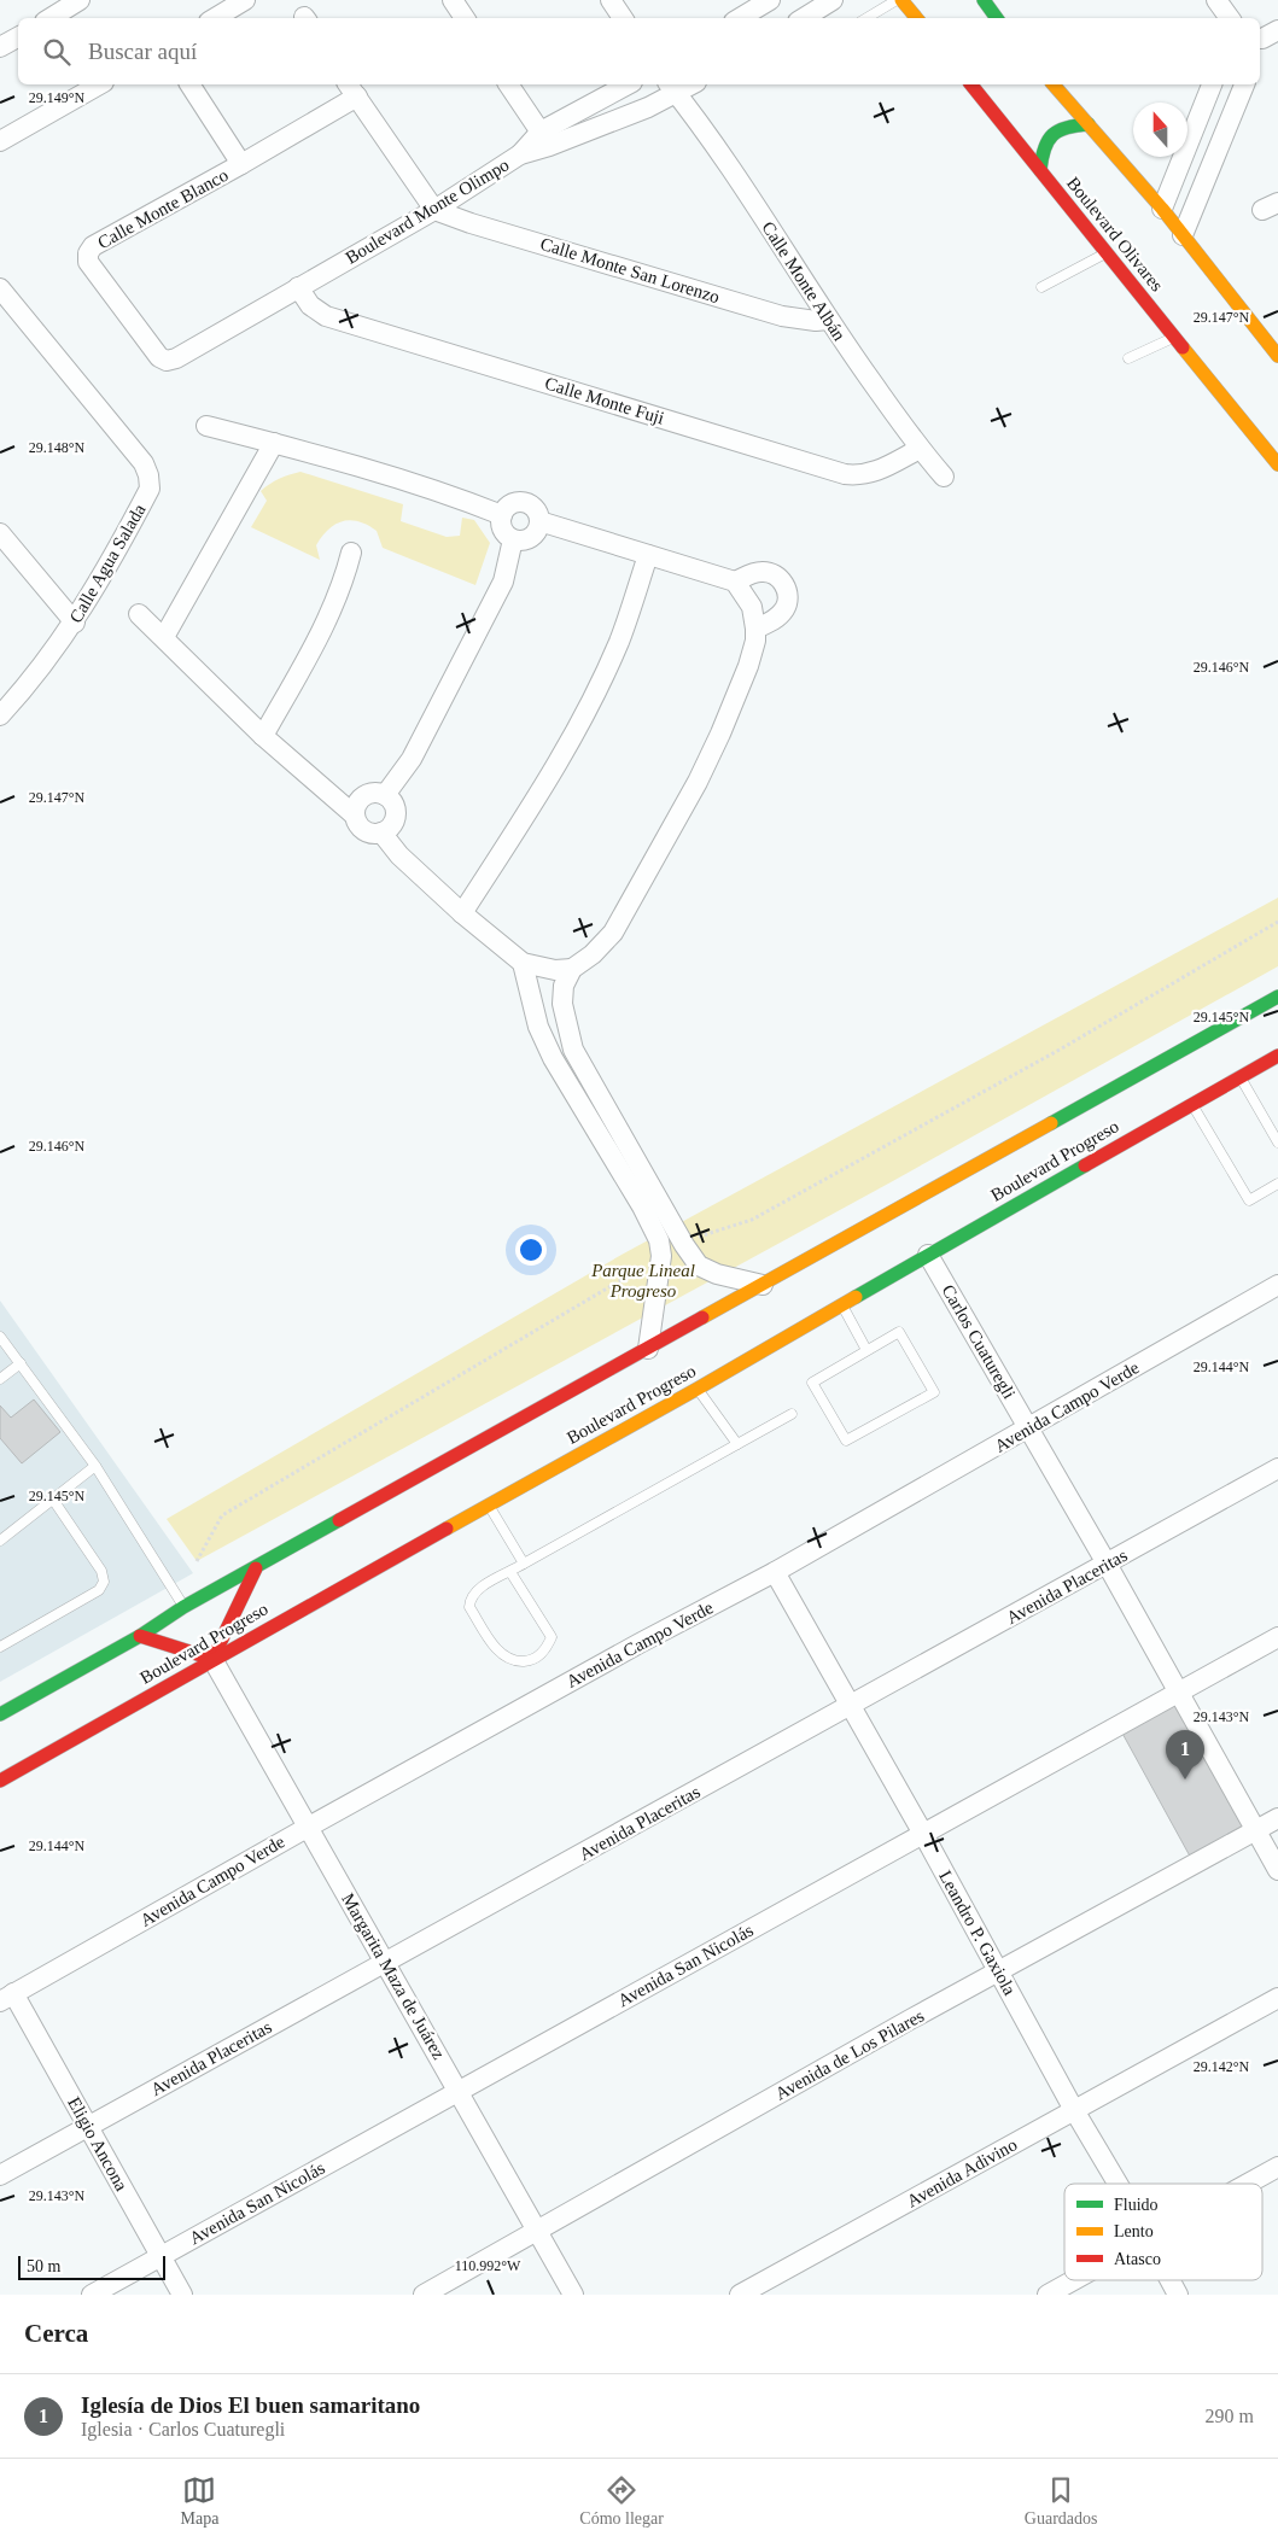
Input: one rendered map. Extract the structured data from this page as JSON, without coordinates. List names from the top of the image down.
{
  "streets": {
    "main road": ["Boulevard Olivares", "Boulevard Progreso"],
    "street": [
      "Calle Monte Blanco",
      "Boulevard Monte Olimpo",
      "Calle Monte San Lorenzo",
      "Calle Monte Albán",
      "Calle Monte Fuji",
      "Calle Agua Salada",
      "Carlos Cuaturegli",
      "Avenida Campo Verde",
      "Avenida Placeritas",
      "Leandro P. Gaxiola",
      "Avenida San Nicolás",
      "Margarita Maza de Juárez",
      "Avenida de Los Pilares",
      "Eligio Ancona",
      "Avenida Adivino"
    ]
  },
  "crossings": [
    ["Calle Monte Blanco", "Boulevard Monte Olimpo"],
    ["Boulevard Monte Olimpo", "Calle Monte San Lorenzo"],
    ["Boulevard Monte Olimpo", "Calle Monte Albán"],
    ["Boulevard Monte Olimpo", "Calle Monte Fuji"],
    ["Calle Monte San Lorenzo", "Calle Monte Albán"],
    ["Calle Monte Albán", "Calle Monte Fuji"],
    ["Boulevard Progreso", "Carlos Cuaturegli"],
    ["Boulevard Progreso", "Margarita Maza de Juárez"],
    ["Carlos Cuaturegli", "Avenida Campo Verde"],
    ["Carlos Cuaturegli", "Avenida Placeritas"],
    ["Carlos Cuaturegli", "Avenida San Nicolás"],
    ["Carlos Cuaturegli", "Avenida de Los Pilares"],
    ["Avenida Campo Verde", "Leandro P. Gaxiola"],
    ["Avenida Campo Verde", "Margarita Maza de Juárez"],
    ["Avenida Campo Verde", "Eligio Ancona"],
    ["Avenida Placeritas", "Leandro P. Gaxiola"],
    ["Avenida Placeritas", "Margarita Maza de Juárez"],
    ["Avenida Placeritas", "Eligio Ancona"],
    ["Leandro P. Gaxiola", "Avenida San Nicolás"],
    ["Leandro P. Gaxiola", "Avenida de Los Pilares"],
    ["Leandro P. Gaxiola", "Avenida Adivino"],
    ["Avenida San Nicolás", "Margarita Maza de Juárez"],
    ["Avenida San Nicolás", "Eligio Ancona"],
    ["Margarita Maza de Juárez", "Avenida de Los Pilares"]
  ],
  "parks": ["Parque Lineal Progreso"],
  "legend": ["Fluido", "Lento", "Atasco"],
  "scale_bar": "50 m",
  "north": "top",
  "page": {
    "search": "Buscar aquí",
    "pins": "1",
    "scale": "50 m",
    "heading": "Cerca",
    "list": [
      {
        "mark": "1",
        "name": "Iglesía de Dios El buen samaritano",
        "note": "Iglesia · Carlos Cuaturegli",
        "value": "290 m"
      }
    ],
    "nav": ["Mapa", "Cómo llegar", "Guardados"]
  },
  "coordinates": [
    "29.149°N",
    "29.147°N",
    "29.148°N",
    "29.146°N",
    "29.145°N",
    "29.144°N",
    "29.143°N",
    "29.142°N",
    "110.992°W"
  ]
}
